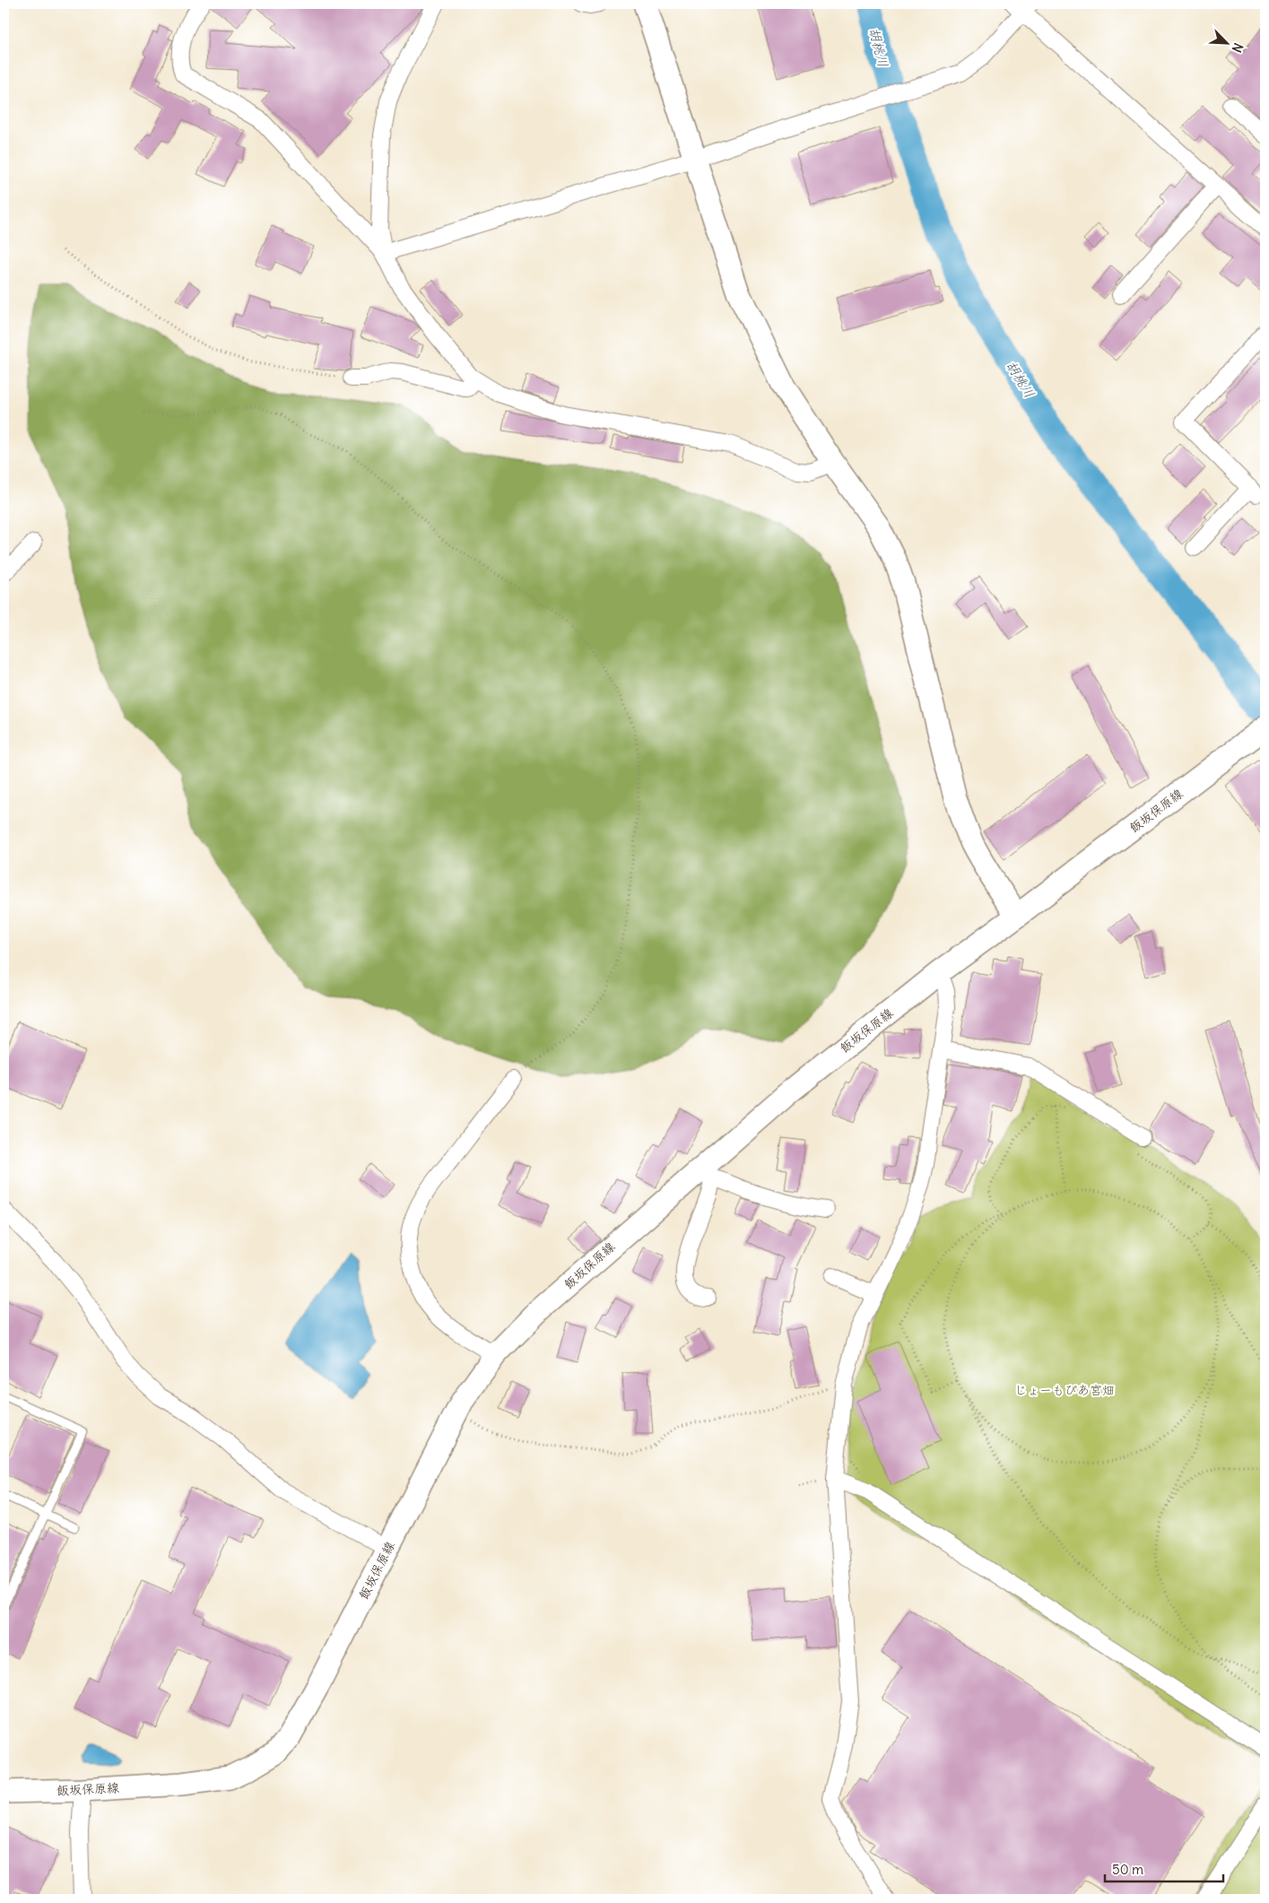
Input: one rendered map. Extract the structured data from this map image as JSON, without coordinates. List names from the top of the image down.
{
  "streets": {
    "main road": ["飯坂保原線"]
  },
  "water": ["胡桃川"],
  "parks": ["じょーもぴあ宮畑"],
  "scale_bar": "50 m",
  "north": "bottom right"
}
